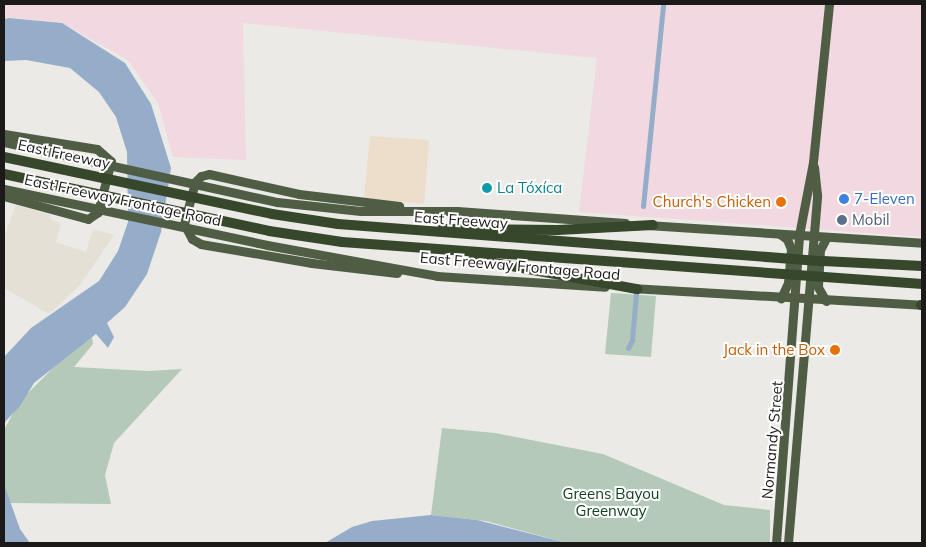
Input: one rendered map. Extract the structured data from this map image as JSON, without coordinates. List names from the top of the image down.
{
  "streets": {
    "highway": ["East Freeway"],
    "main road": ["East Freeway Frontage Road", "Normandy Street"]
  },
  "crossings": [
    ["East Freeway Frontage Road", "Normandy Street"]
  ],
  "parks": ["Greens Bayou Greenway"],
  "places": [
    "La Tóxíca",
    "7-Eleven",
    "Church's Chicken",
    "Mobil",
    "Jack in the Box"
  ]
}
